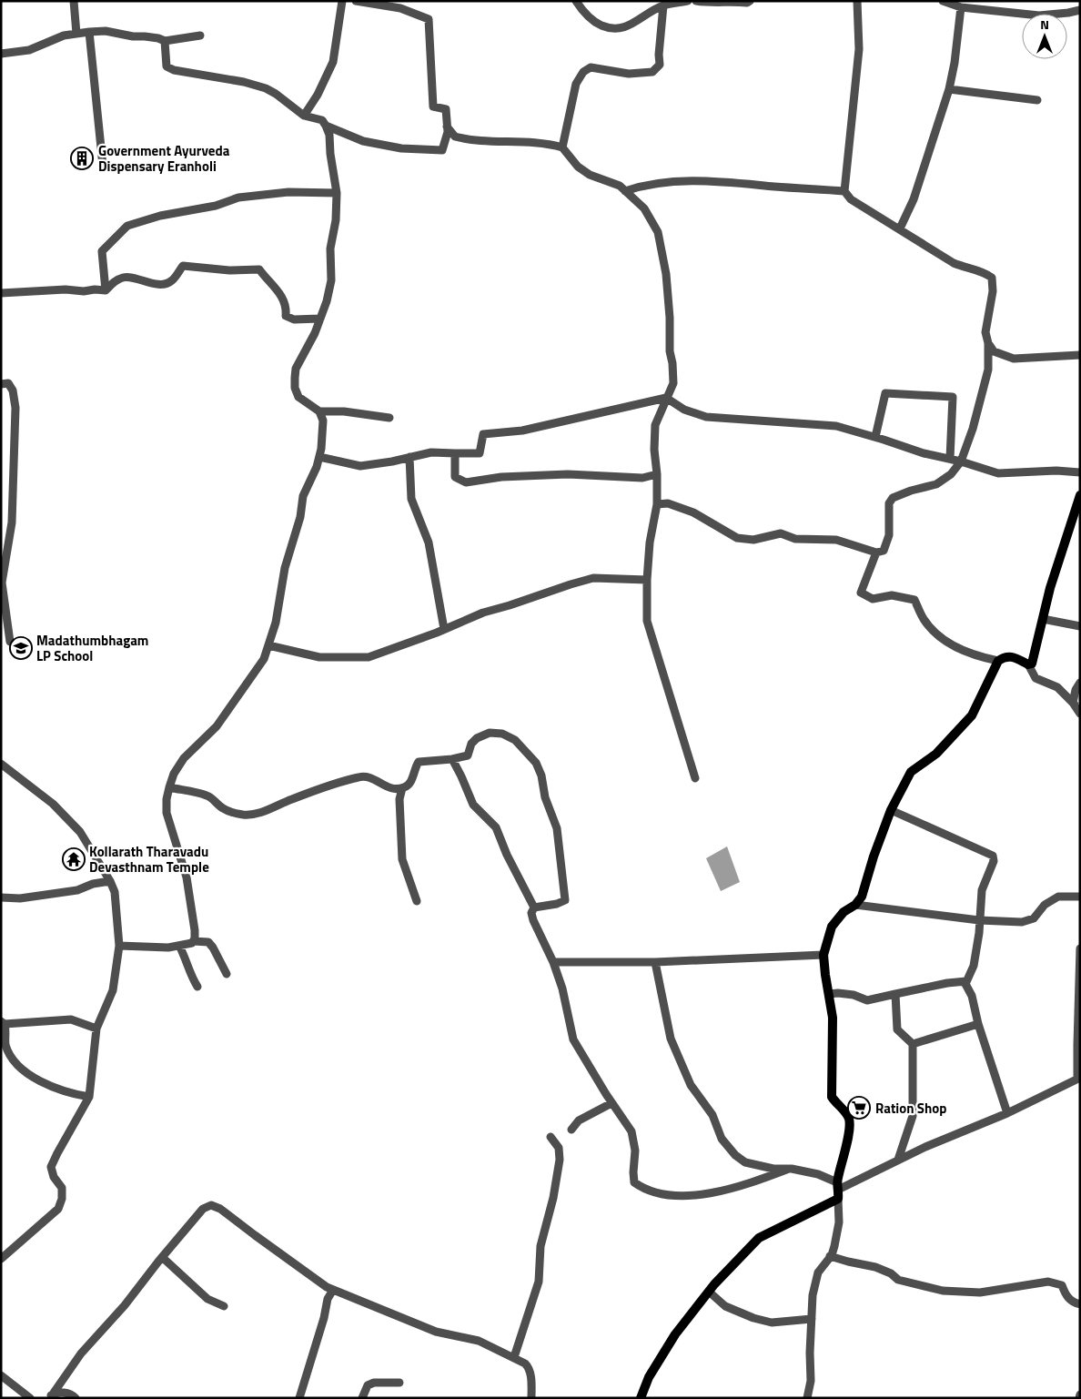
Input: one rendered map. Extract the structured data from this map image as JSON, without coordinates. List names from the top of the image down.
{
  "places": {
    "building": ["Government Ayurveda Dispensary Eranholi"],
    "school or university": ["Madathumbhagam LP School"],
    "temple": ["Kollarath Tharavadu Devasthnam Temple"],
    "supermarket": ["Ration Shop"]
  },
  "north": "top"
}
